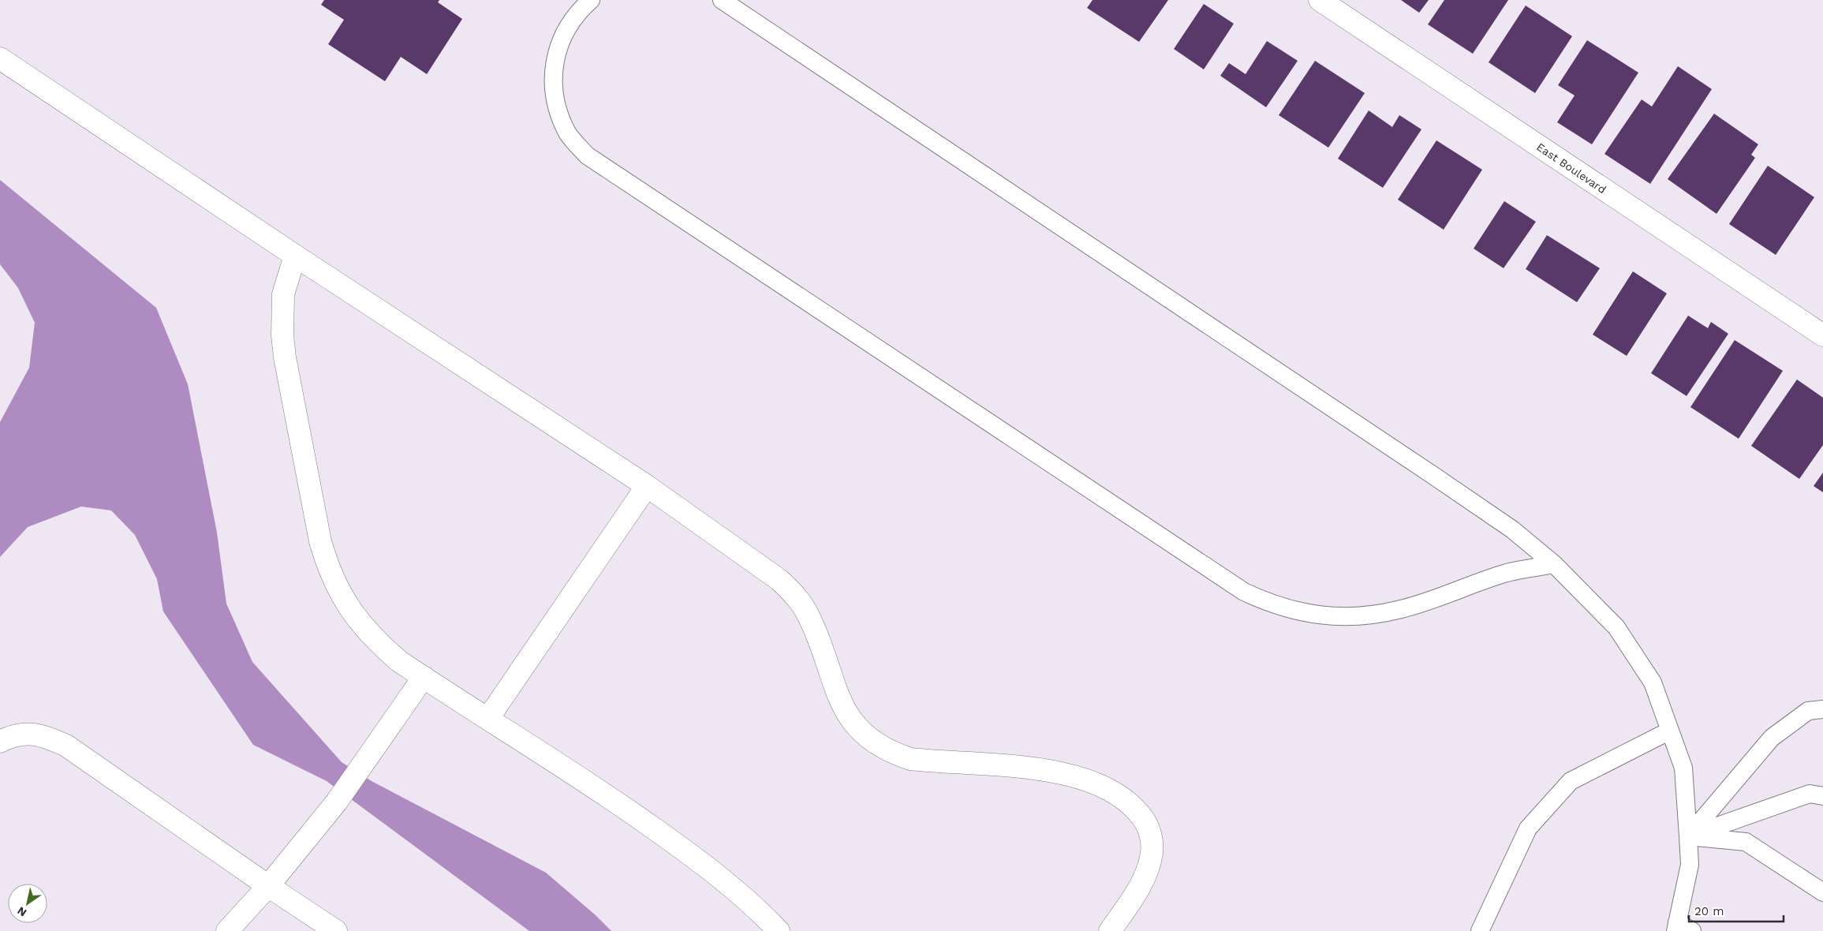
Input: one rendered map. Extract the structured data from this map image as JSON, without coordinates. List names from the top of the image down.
{
  "streets": {
    "street": ["East Boulevard"]
  },
  "scale_bar": "20 m",
  "north": "bottom left"
}
